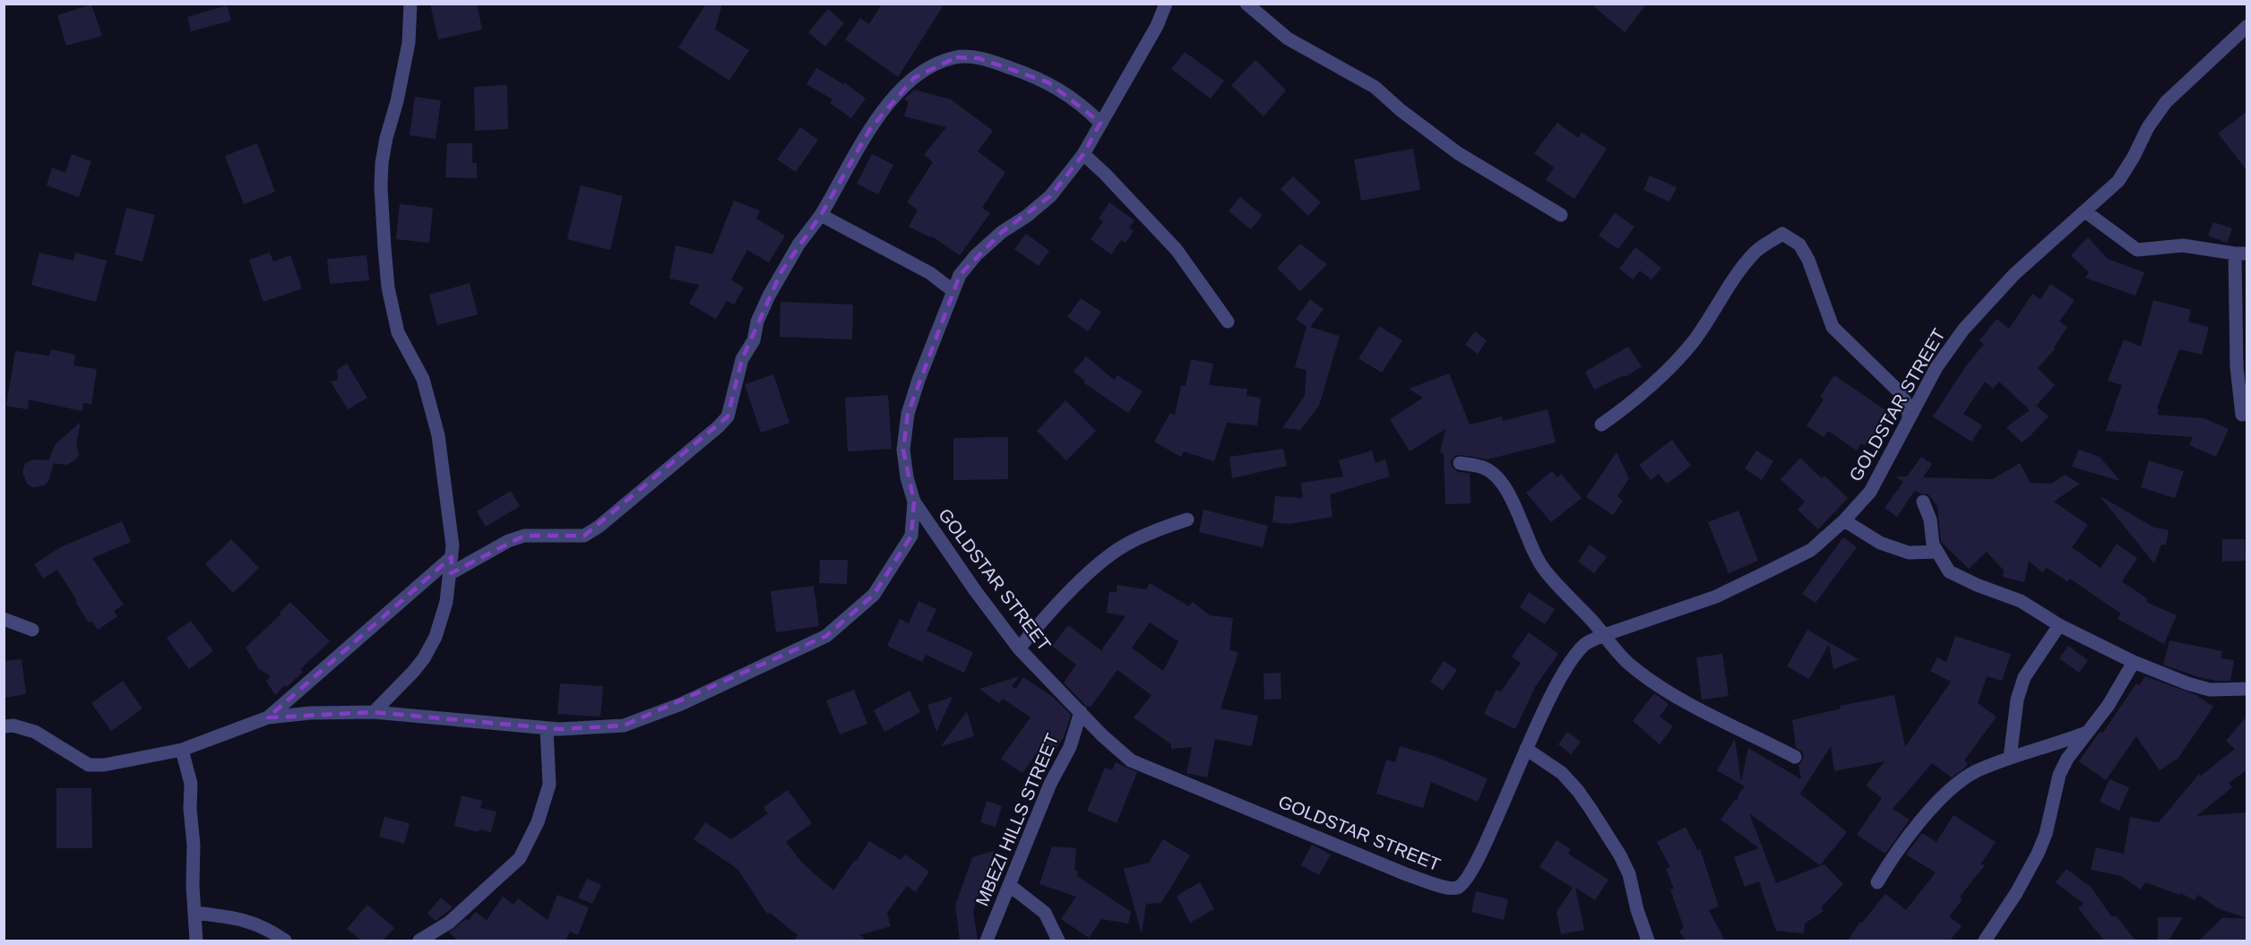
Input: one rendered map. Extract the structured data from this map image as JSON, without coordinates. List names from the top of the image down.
{
  "streets": {
    "street": ["GOLDSTAR STREET", "MBEZI HILLS STREET"]
  },
  "crossings": [
    ["GOLDSTAR STREET", "MBEZI HILLS STREET"]
  ]
}
